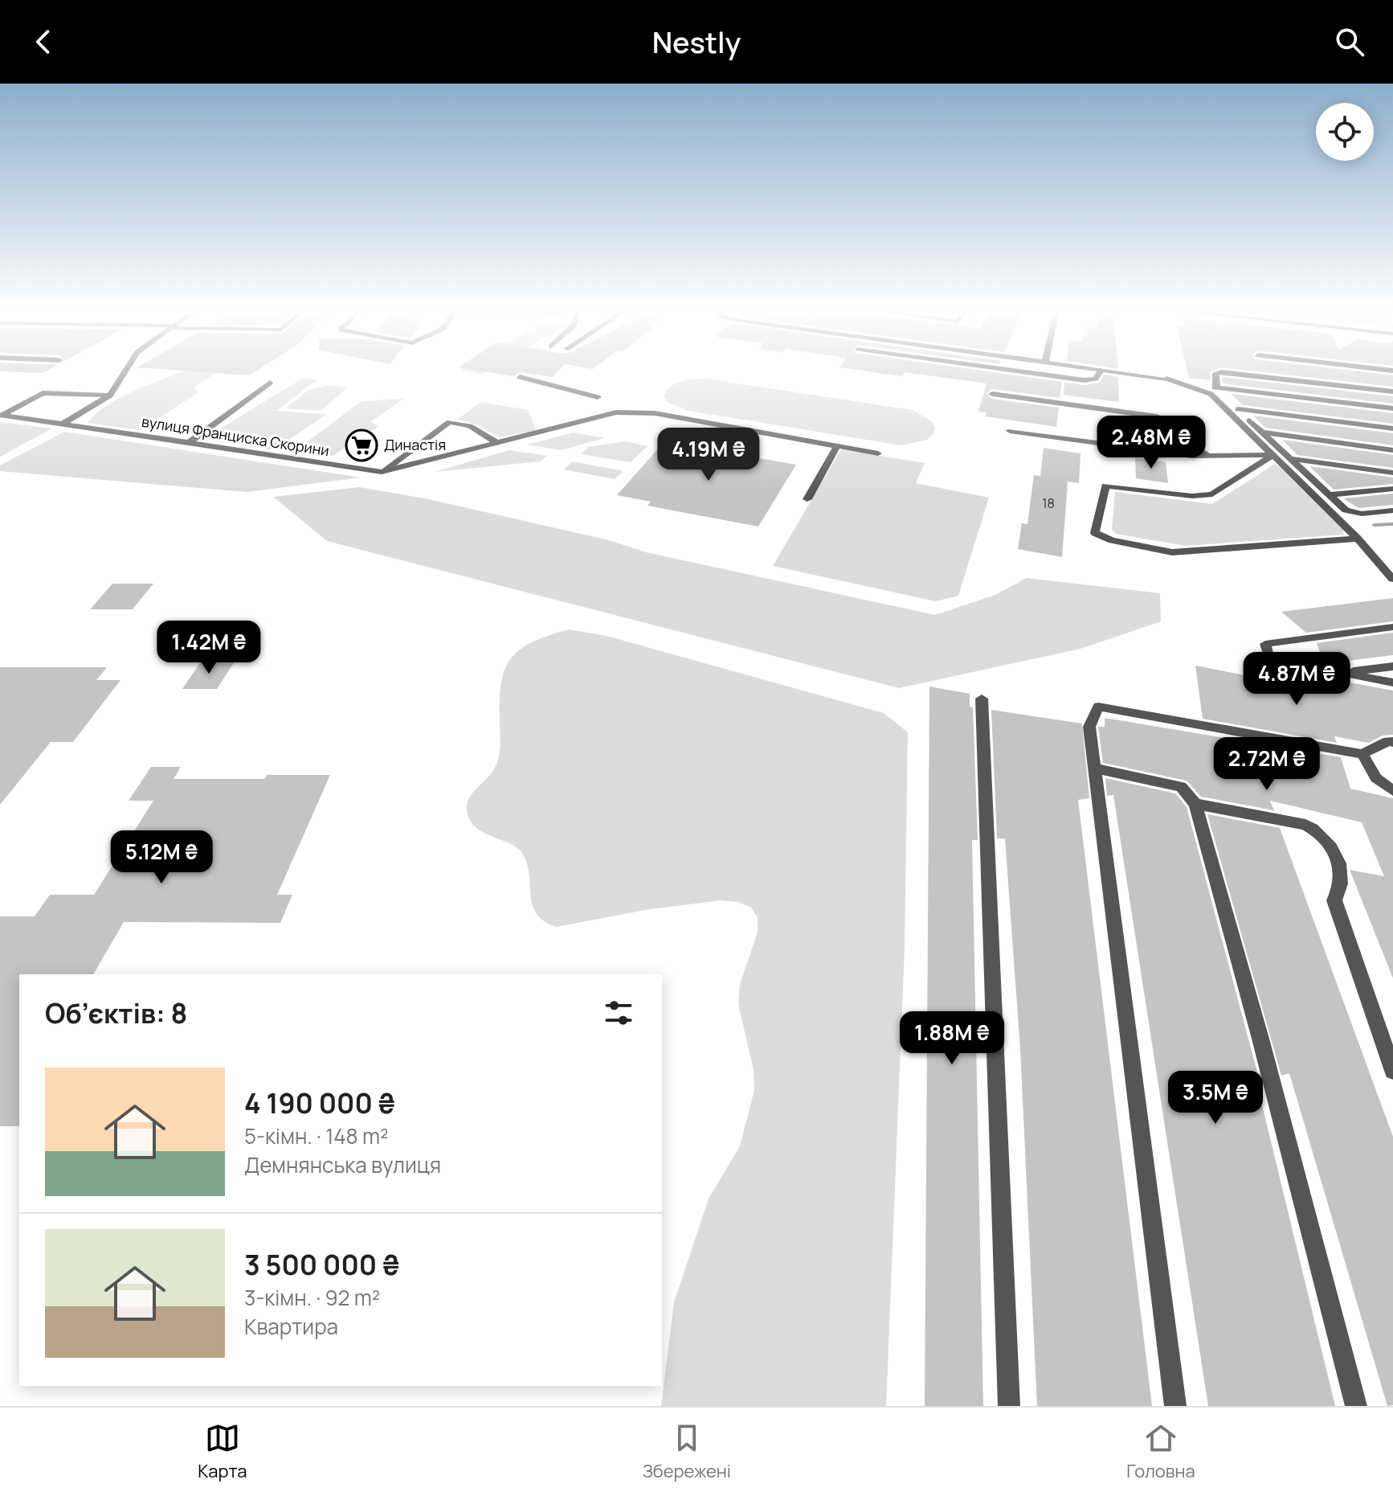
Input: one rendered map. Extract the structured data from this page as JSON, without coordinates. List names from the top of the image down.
{
  "streets": {
    "street": ["вулиця Франциска Скорини"]
  },
  "places": {
    "supermarket": ["Династія"]
  },
  "house_numbers": ["18"],
  "page": {
    "header": "Nestly",
    "price": [
      "2.48M ₴",
      "4.19M ₴",
      "1.42M ₴",
      "4.87M ₴",
      "2.72M ₴",
      "5.12M ₴",
      "1.88M ₴",
      "3.5M ₴"
    ],
    "heading": "Об’єктів: 8",
    "list": [
      {
        "name": "4 190 000 ₴",
        "note": "5-кімн. · 148 m² · Демнянська вулиця"
      },
      {
        "name": "3 500 000 ₴",
        "note": "3-кімн. · 92 m² · Квартира"
      }
    ],
    "tabs": ["Карта", "Збережені", "Головна"]
  }
}
